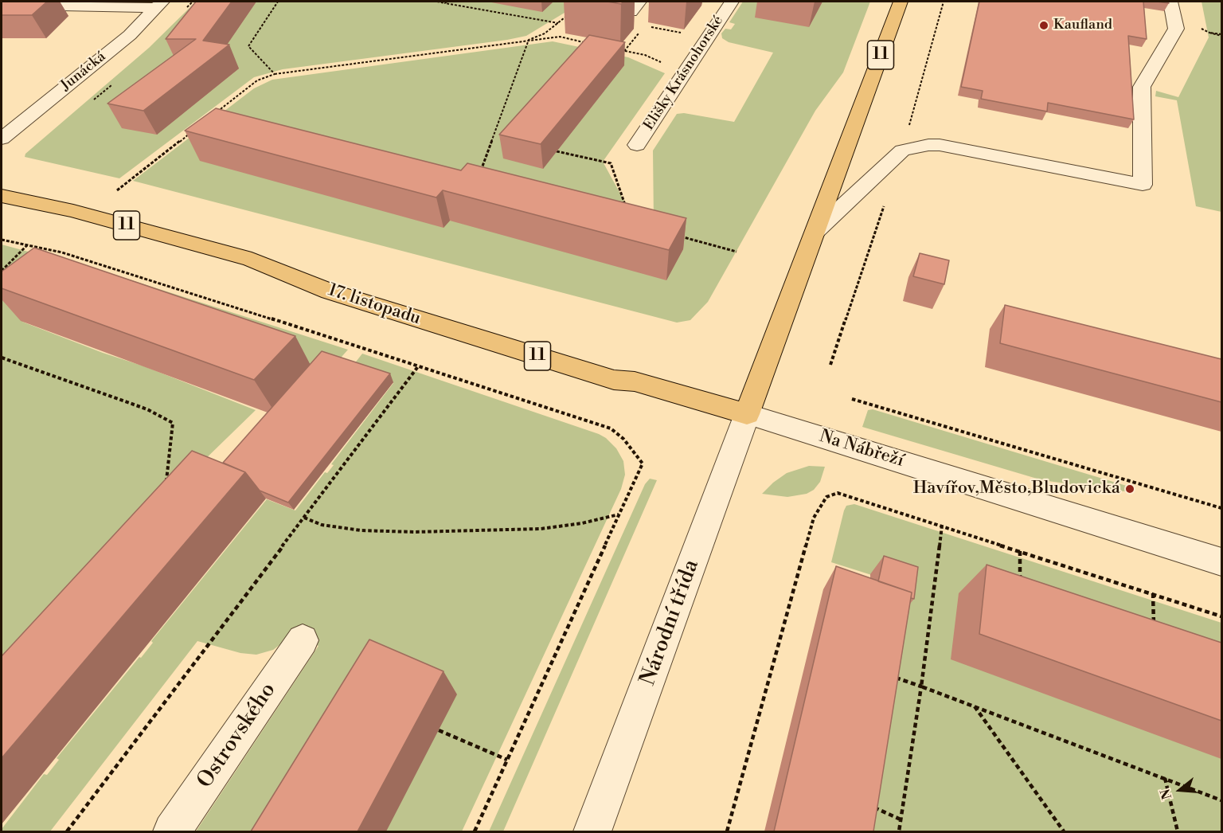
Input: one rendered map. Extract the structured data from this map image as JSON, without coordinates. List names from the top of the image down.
{
  "streets": {
    "main road": ["11", "17. listopadu"],
    "street": [
      "Junácká",
      "Elišky Krásnohorské",
      "Na Nábřeží",
      "Národní třída",
      "Ostrovského"
    ]
  },
  "crossings": [
    ["11", "17. listopadu"],
    ["11", "Na Nábřeží"],
    ["11", "Národní třída"],
    ["17. listopadu", "Na Nábřeží"],
    ["17. listopadu", "Národní třída"],
    ["Na Nábřeží", "Národní třída"]
  ],
  "places": ["Kaufland", "Havířov,Město,Bludovická"],
  "north": "left"
}
